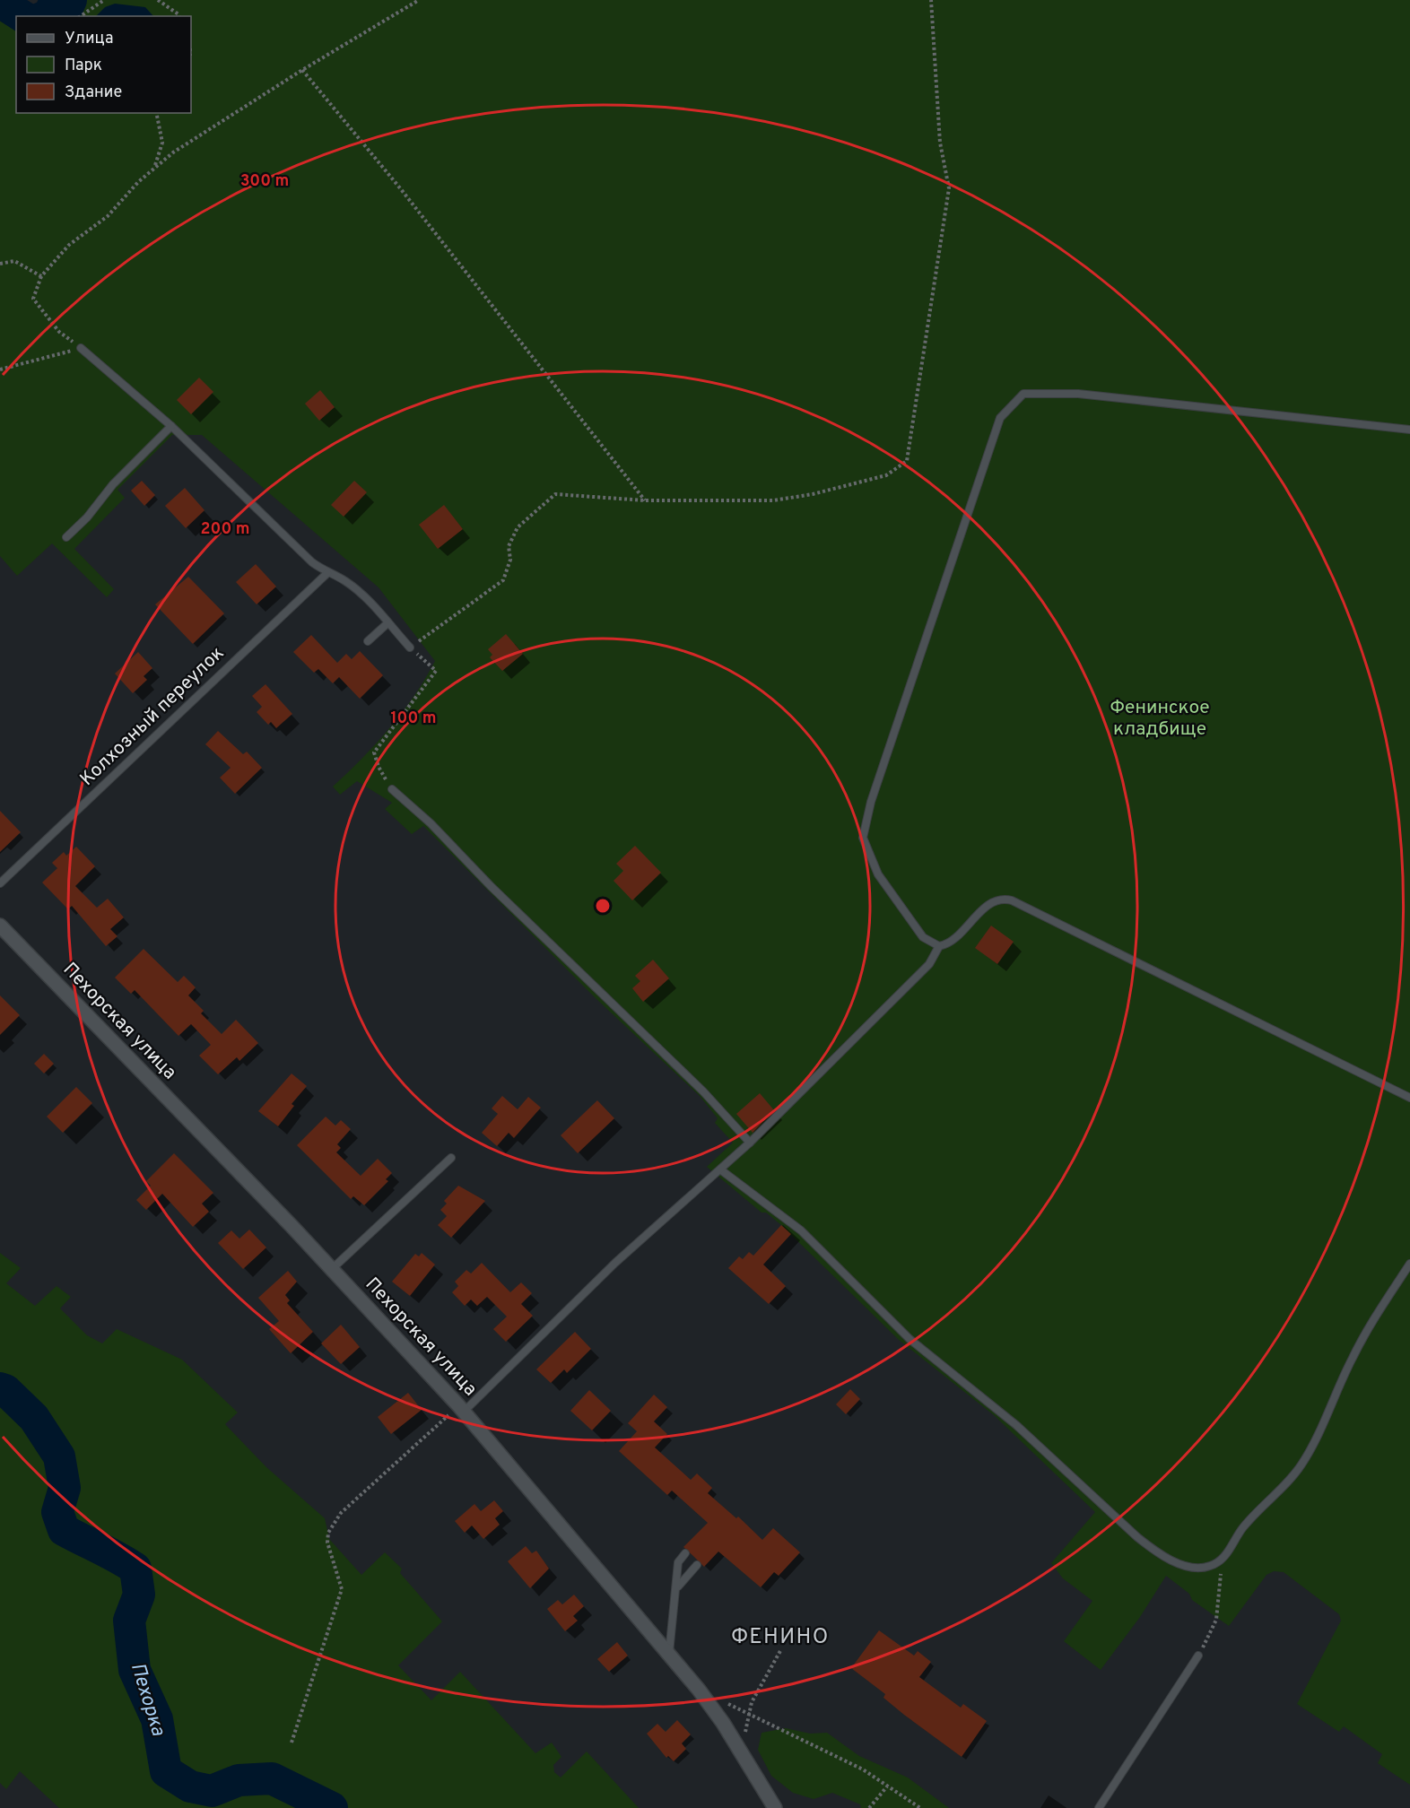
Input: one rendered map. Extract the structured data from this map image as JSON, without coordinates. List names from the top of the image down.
{
  "streets": {
    "street": ["Пехорская улица"],
    "lane": ["Колхозный переулок"]
  },
  "districts": ["ФЕНИНО"],
  "water": ["Пехорка"],
  "parks": ["Фенинское кладбище"],
  "legend": ["Улица", "Парк", "Здание"],
  "rings": ["300 m", "200 m", "100 m"]
}
